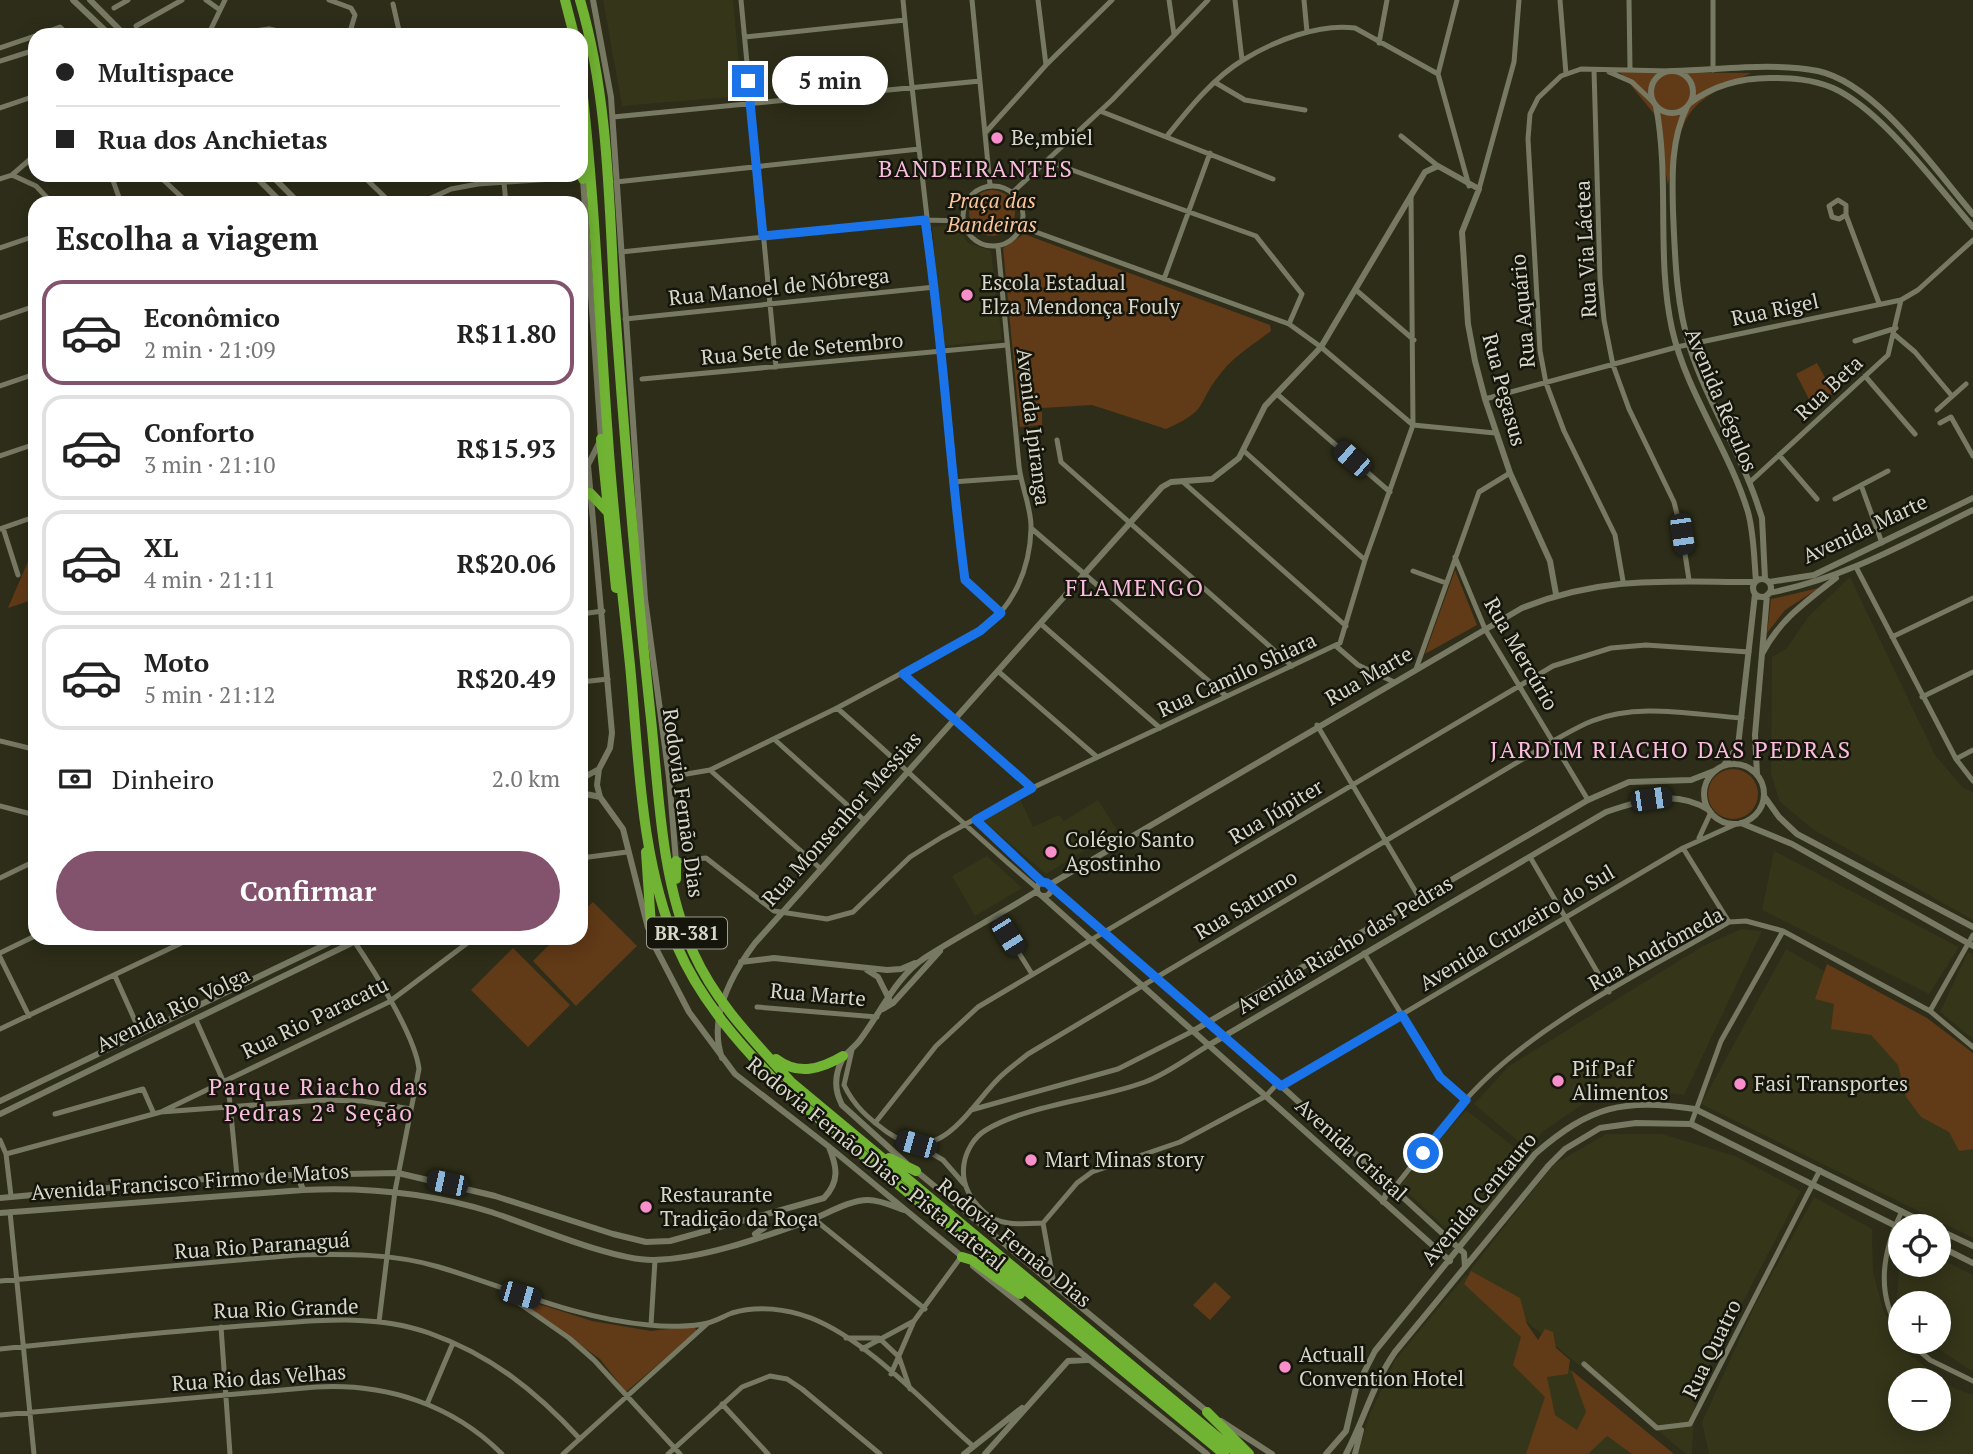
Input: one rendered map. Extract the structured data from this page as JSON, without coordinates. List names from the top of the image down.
{
  "streets": {
    "highway": ["Rodovia Fernão Dias", "BR-381"],
    "street": [
      "Rua Via Láctea",
      "Rua Manoel de Nóbrega",
      "Rua Rigel",
      "Rua Aquário",
      "Rua Sete de Setembro",
      "Rua Beta",
      "Rua Pegasus",
      "Avenida Régulos",
      "Avenida Ipiranga",
      "Avenida Marte",
      "Rua Mercúrio",
      "Rua Camilo Shiara",
      "Rua Marte",
      "Rua Júpiter",
      "Rua Monsenhor Messias",
      "Rua Saturno",
      "Avenida Cruzeiro do Sul",
      "Avenida Riacho das Pedras",
      "Rua Andrômeda",
      "Avenida Rio Volga",
      "Rua Rio Paracatu",
      "Avenida Cristal",
      "Rodovia Fernão Dias - Pista Lateral",
      "Avenida Francisco Firmo de Matos",
      "Avenida Centauro",
      "Rua Rio Paranaguá",
      "Rua Rio Grande",
      "Rua Quatro",
      "Rua Rio das Velhas"
    ]
  },
  "crossings": [
    ["Rua Via Láctea", "Rua Rigel"],
    ["Rua Via Láctea", "Rua Marte"],
    ["Rua Manoel de Nóbrega", "Rodovia Fernão Dias"],
    ["Rua Rigel", "Rua Aquário"],
    ["Rua Rigel", "Rua Beta"],
    ["Rua Rigel", "Rua Pegasus"],
    ["Rua Rigel", "Avenida Régulos"],
    ["Rua Aquário", "Rua Marte"],
    ["Rua Sete de Setembro", "Avenida Ipiranga"],
    ["Rua Beta", "Avenida Régulos"],
    ["Rua Pegasus", "Rua Marte"],
    ["Avenida Régulos", "Avenida Marte"],
    ["Avenida Régulos", "Rua Marte"],
    ["Avenida Régulos", "Rua Júpiter"],
    ["Avenida Régulos", "Rua Saturno"],
    ["Avenida Régulos", "Avenida Cruzeiro do Sul"],
    ["Avenida Régulos", "Avenida Riacho das Pedras"],
    ["Avenida Marte", "Rua Marte"],
    ["Rua Mercúrio", "Rua Marte"],
    ["Rua Mercúrio", "Rua Júpiter"],
    ["Rua Mercúrio", "Rua Saturno"],
    ["Rua Mercúrio", "Avenida Riacho das Pedras"],
    ["Rua Camilo Shiara", "Rua Monsenhor Messias"],
    ["Rua Camilo Shiara", "Avenida Cristal"],
    ["Rua Marte", "Avenida Cristal"],
    ["Rua Marte", "Rodovia Fernão Dias - Pista Lateral"],
    ["Rodovia Fernão Dias", "BR-381"],
    ["Rua Júpiter", "Avenida Cristal"],
    ["Rua Monsenhor Messias", "BR-381"],
    ["Rua Monsenhor Messias", "Avenida Cristal"],
    ["Rua Monsenhor Messias", "Rodovia Fernão Dias - Pista Lateral"],
    ["Rua Saturno", "Avenida Riacho das Pedras"],
    ["Rua Saturno", "Avenida Cristal"],
    ["Avenida Cruzeiro do Sul", "Avenida Riacho das Pedras"],
    ["Avenida Cruzeiro do Sul", "Avenida Cristal"],
    ["BR-381", "Rodovia Fernão Dias - Pista Lateral"],
    ["Avenida Riacho das Pedras", "Avenida Cristal"],
    ["Rua Andrômeda", "Avenida Cristal"],
    ["Avenida Cristal", "Avenida Centauro"],
    ["Rodovia Fernão Dias - Pista Lateral", "Avenida Francisco Firmo de Matos"],
    ["Avenida Centauro", "Rua Quatro"]
  ],
  "districts": [
    "BANDEIRANTES",
    "FLAMENGO",
    "JARDIM RIACHO DAS PEDRAS",
    "Parque Riacho das Pedras 2ª Seção"
  ],
  "parks": ["Praça das Bandeiras"],
  "places": [
    "Be,mbiel",
    "Escola Estadual Elza Mendonça Fouly",
    "Colégio Santo Agostinho",
    "Pif Paf Alimentos",
    "Fasi Transportes",
    "Mart Minas story",
    "Restaurante Tradição da Roça",
    "Actuall Convention Hotel"
  ],
  "page": {
    "banner": ["Multispace", "Rua dos Anchietas"],
    "bubble": "5 min",
    "heading": "Escolha a viagem",
    "list": [
      {
        "name": "Econômico",
        "note": "2 min · 21:09",
        "value": "R$11.80"
      },
      {
        "name": "Conforto",
        "note": "3 min · 21:10",
        "value": "R$15.93"
      },
      {
        "name": "XL",
        "note": "4 min · 21:11",
        "value": "R$20.06"
      },
      {
        "name": "Moto",
        "note": "5 min · 21:12",
        "value": "R$20.49"
      }
    ],
    "pay": ["Dinheiro", "2.0 km"],
    "buttons": "Confirmar",
    "map_buttons": ["+", "−"]
  }
}
